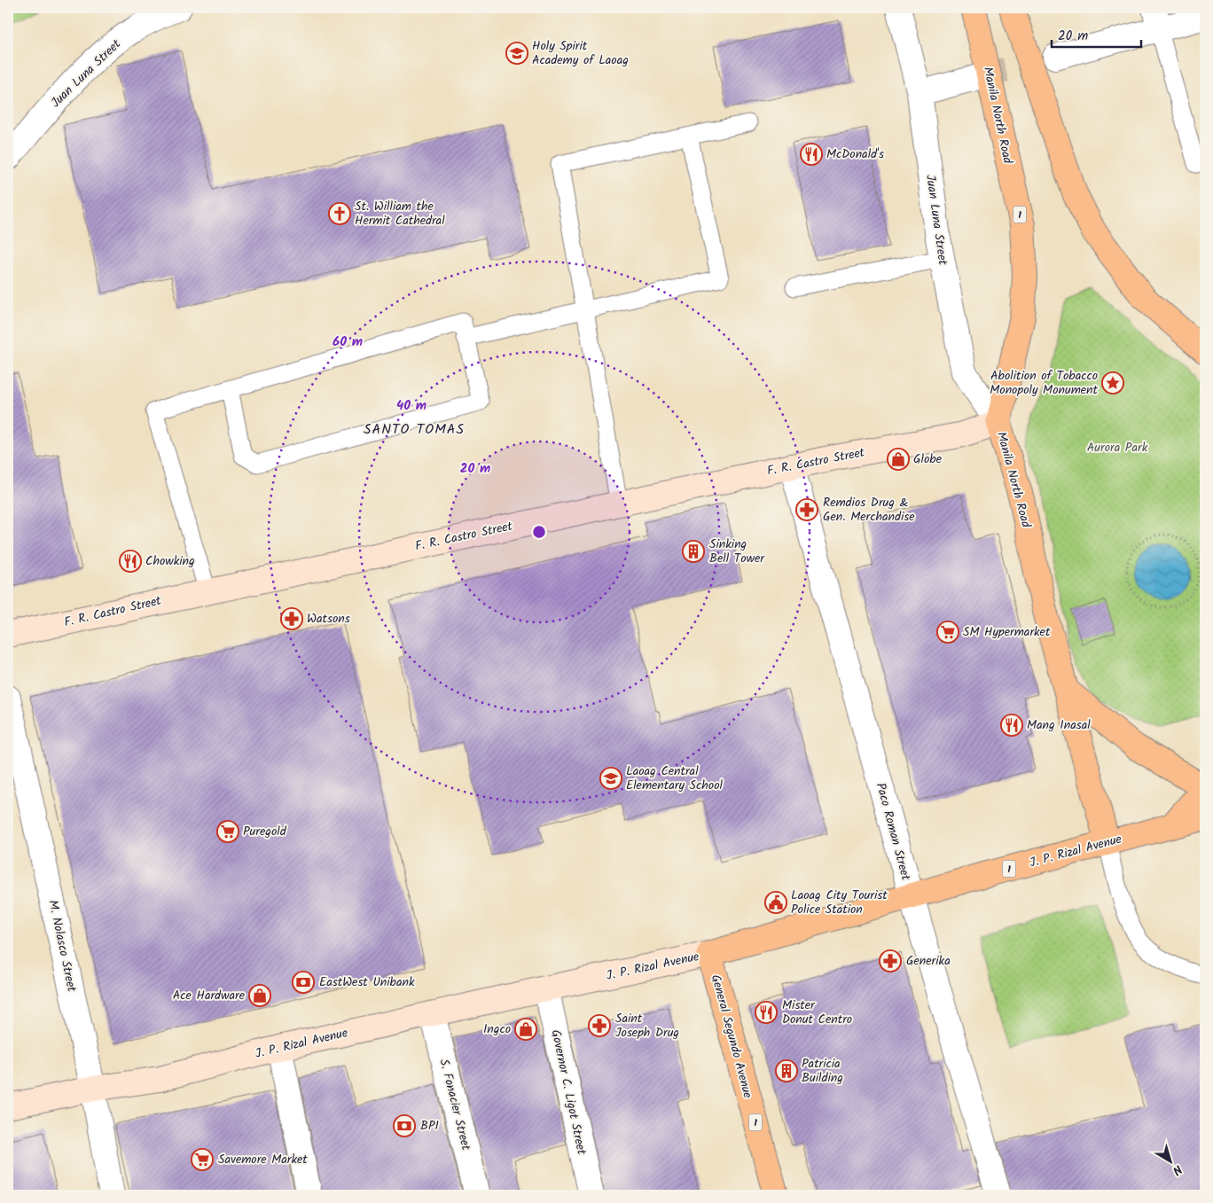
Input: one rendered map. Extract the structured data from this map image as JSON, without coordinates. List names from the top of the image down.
{
  "streets": {
    "highway": [
      "Manila North Road",
      "1",
      "J. P. Rizal Avenue",
      "General Segundo Avenue"
    ],
    "main road": ["F. R. Castro Street"],
    "street": [
      "Juan Luna Street",
      "Paco Roman Street",
      "M. Nolasco Street",
      "Governor C. Ligot Street",
      "S. Fonacier Street"
    ]
  },
  "crossings": [
    ["Juan Luna Street", "Manila North Road"],
    ["Juan Luna Street", "F. R. Castro Street"],
    ["Manila North Road", "F. R. Castro Street"],
    ["Manila North Road", "J. P. Rizal Avenue"],
    ["F. R. Castro Street", "Paco Roman Street"],
    ["Paco Roman Street", "J. P. Rizal Avenue"],
    ["J. P. Rizal Avenue", "M. Nolasco Street"],
    ["J. P. Rizal Avenue", "General Segundo Avenue"],
    ["J. P. Rizal Avenue", "Governor C. Ligot Street"],
    ["J. P. Rizal Avenue", "S. Fonacier Street"]
  ],
  "districts": ["SANTO TOMAS"],
  "parks": ["Aurora Park"],
  "places": {
    "school or university": ["Holy Spirit Academy of Laoag", "Laoag Central Elementary School"],
    "restaurant": [
      "McDonald's",
      "Chowking",
      "Mang Inasal",
      "Mister Donut Centro"
    ],
    "church": ["St. William the Hermit Cathedral"],
    "place": ["Abolition of Tobacco Monopoly Monument"],
    "shop": ["Globe", "Ace Hardware", "Ingco"],
    "pharmacy": [
      "Remdios Drug & Gen. Merchandise",
      "Watsons",
      "Generika",
      "Saint Joseph Drug"
    ],
    "building": ["Sinking Bell Tower", "Patricia Building"],
    "supermarket": ["SM Hypermarket", "Puregold", "Savemore Market"],
    "public building": ["Laoag City Tourist Police Station"],
    "bank": ["EastWest Unibank", "BPI"]
  },
  "scale_bar": "20 m",
  "north": "bottom right",
  "rings": ["60 m", "40 m", "20 m"]
}
